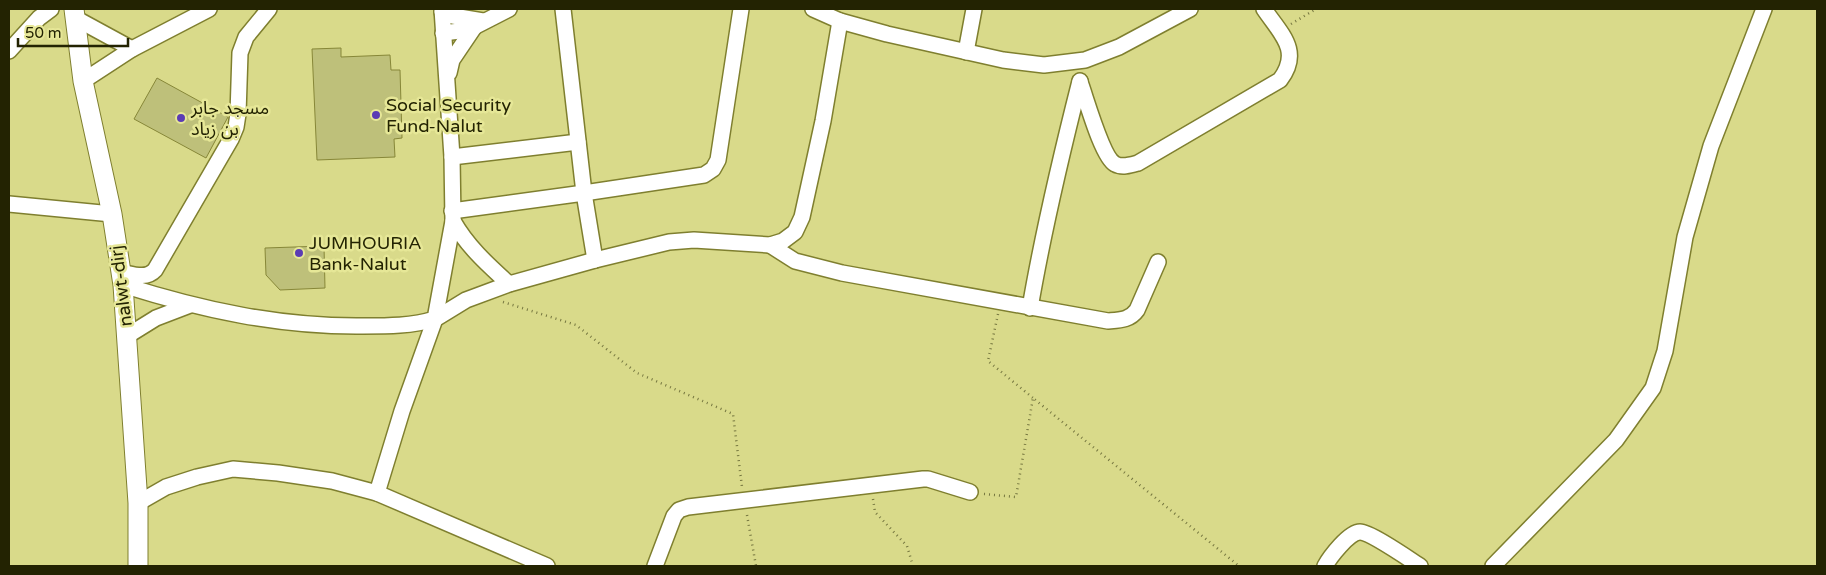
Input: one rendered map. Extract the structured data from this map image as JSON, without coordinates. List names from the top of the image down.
{
  "streets": {
    "main road": ["nalwt-dirj"]
  },
  "places": ["Social Security Fund-Nalut", "مسجد جابر بن زياد", "JUMHOURIA Bank-Nalut"],
  "scale_bar": "50 m"
}
